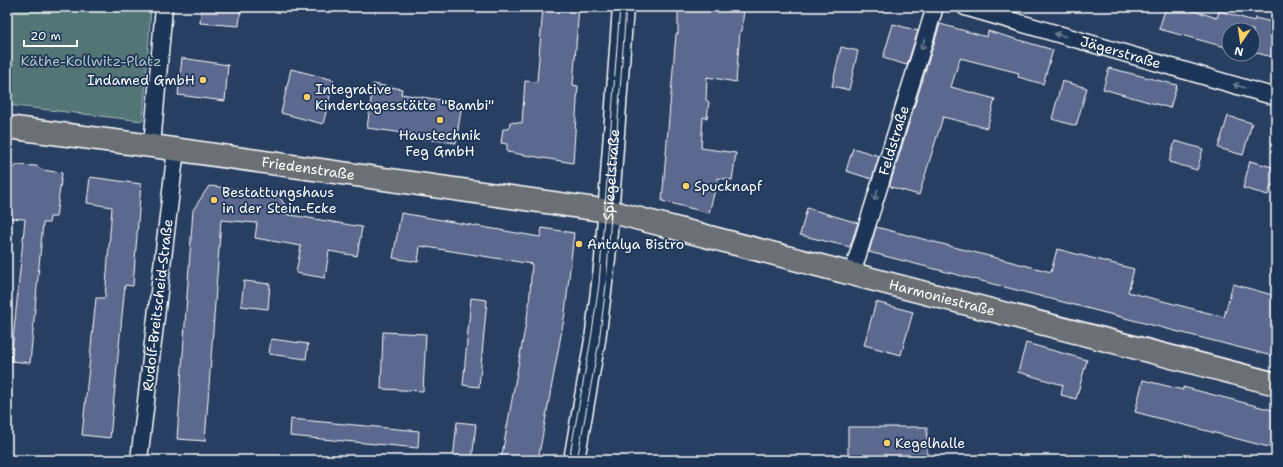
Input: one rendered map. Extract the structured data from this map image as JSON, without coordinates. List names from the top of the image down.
{
  "streets": {
    "main road": ["Friedenstraße", "Harmoniestraße"],
    "street": [
      "Jägerstraße",
      "Feldstraße",
      "Spiegelstraße",
      "Rudolf-Breitscheid-Straße"
    ]
  },
  "crossings": [
    ["Feldstraße", "Harmoniestraße"],
    ["Friedenstraße", "Spiegelstraße"],
    ["Friedenstraße", "Harmoniestraße"],
    ["Friedenstraße", "Rudolf-Breitscheid-Straße"],
    ["Spiegelstraße", "Harmoniestraße"]
  ],
  "one_way": ["Jägerstraße", "Feldstraße"],
  "parks": ["Käthe-Kollwitz-Platz"],
  "places": [
    "Indamed GmbH",
    "Integrative Kindertagesstätte \"Bambi\"",
    "Haustechnik Feg GmbH",
    "Spucknapf",
    "Bestattungshaus in der Stein-Ecke",
    "Antalya Bistro",
    "Kegelhalle"
  ],
  "scale_bar": "20 m",
  "north": "bottom"
}
